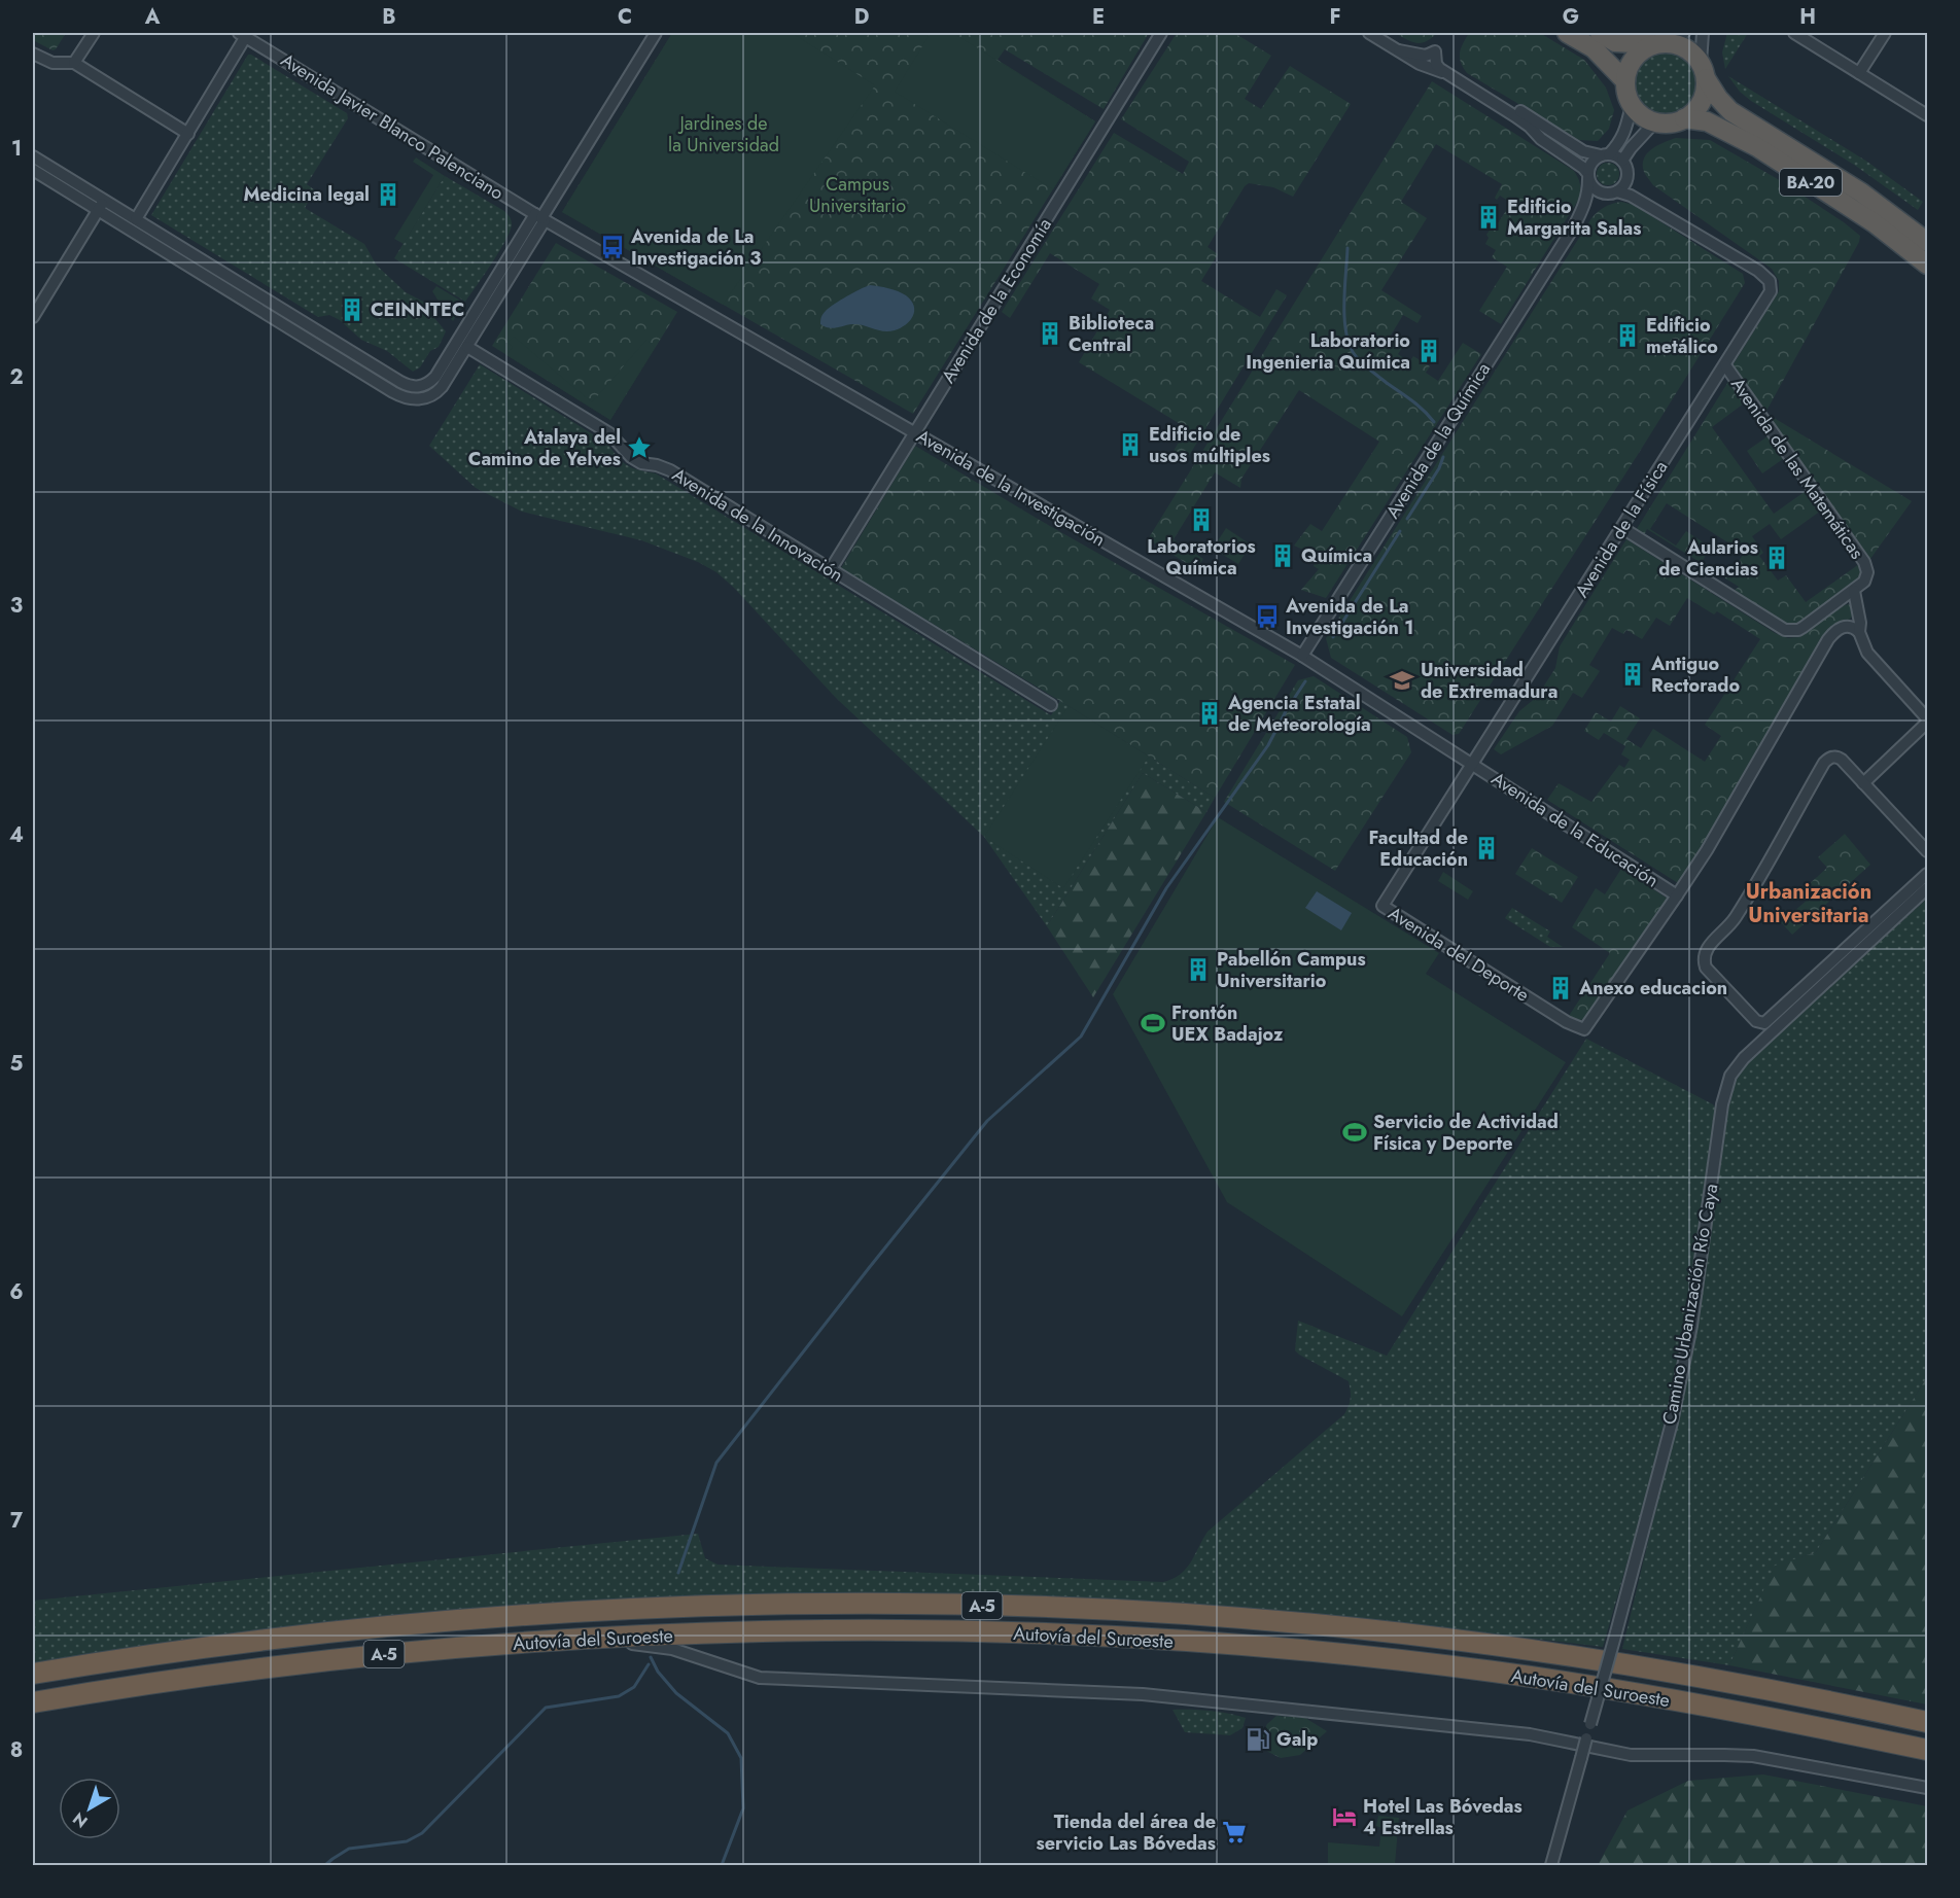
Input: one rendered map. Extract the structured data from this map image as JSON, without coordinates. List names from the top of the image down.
{
  "streets": {
    "highway": ["BA-20", "A-5", "Autovía del Suroeste"],
    "street": [
      "Avenida Javier Blanco Palenciano",
      "Avenida de la Economía",
      "Avenida de la Química",
      "Avenida de las Matemáticas",
      "Avenida de la Investigación",
      "Avenida de la Innovación",
      "Avenida de la Física",
      "Avenida de la Educación",
      "Avenida del Deporte",
      "Camino Urbanización Río Caya"
    ]
  },
  "crossings": [
    ["Avenida Javier Blanco Palenciano", "Avenida de la Investigación"],
    ["Avenida de la Economía", "Avenida de la Investigación"],
    ["Avenida de la Economía", "Avenida de la Innovación"],
    ["Avenida de la Química", "Avenida de la Investigación"],
    ["Avenida de la Química", "Avenida de la Física"],
    ["Avenida de las Matemáticas", "Avenida de la Física"],
    ["Avenida de la Investigación", "Avenida de la Física"],
    ["Avenida de la Investigación", "Avenida de la Educación"],
    ["Avenida de la Investigación", "Avenida del Deporte"],
    ["Avenida de la Física", "Avenida de la Educación"],
    ["Avenida de la Física", "Avenida del Deporte"],
    ["Avenida de la Educación", "Avenida del Deporte"]
  ],
  "districts": ["Urbanización Universitaria"],
  "parks": ["Jardines de la Universidad", "Campus Universitario"],
  "places": {
    "building": [
      "Medicina legal",
      "Edificio Margarita Salas",
      "CEINNTEC",
      "Biblioteca Central",
      "Edificio metálico",
      "Laboratorio Ingenieria Química",
      "Edificio de usos múltiples",
      "Laboratorios Química",
      "Química",
      "Aularios de Ciencias",
      "Antiguo Rectorado",
      "Agencia Estatal de Meteorología",
      "Facultad de Educación",
      "Pabellón Campus Universitario",
      "Anexo educacion"
    ],
    "bus stop": ["Avenida de La Investigación 3", "Avenida de La Investigación 1"],
    "place": ["Atalaya del Camino de Yelves"],
    "school or university": ["Universidad de Extremadura"],
    "sports": ["Frontón UEX Badajoz", "Servicio de Actividad Física y Deporte"],
    "fuel station": ["Galp"],
    "hotel": ["Hotel Las Bóvedas 4 Estrellas"],
    "supermarket": ["Tienda del área de servicio Las Bóvedas"]
  },
  "north": "bottom left",
  "grid": {
    "columns": [
      "A",
      "B",
      "C",
      "D",
      "E",
      "F",
      "G",
      "H"
    ],
    "rows": [
      "1",
      "2",
      "3",
      "4",
      "5",
      "6",
      "7",
      "8"
    ]
  }
}
